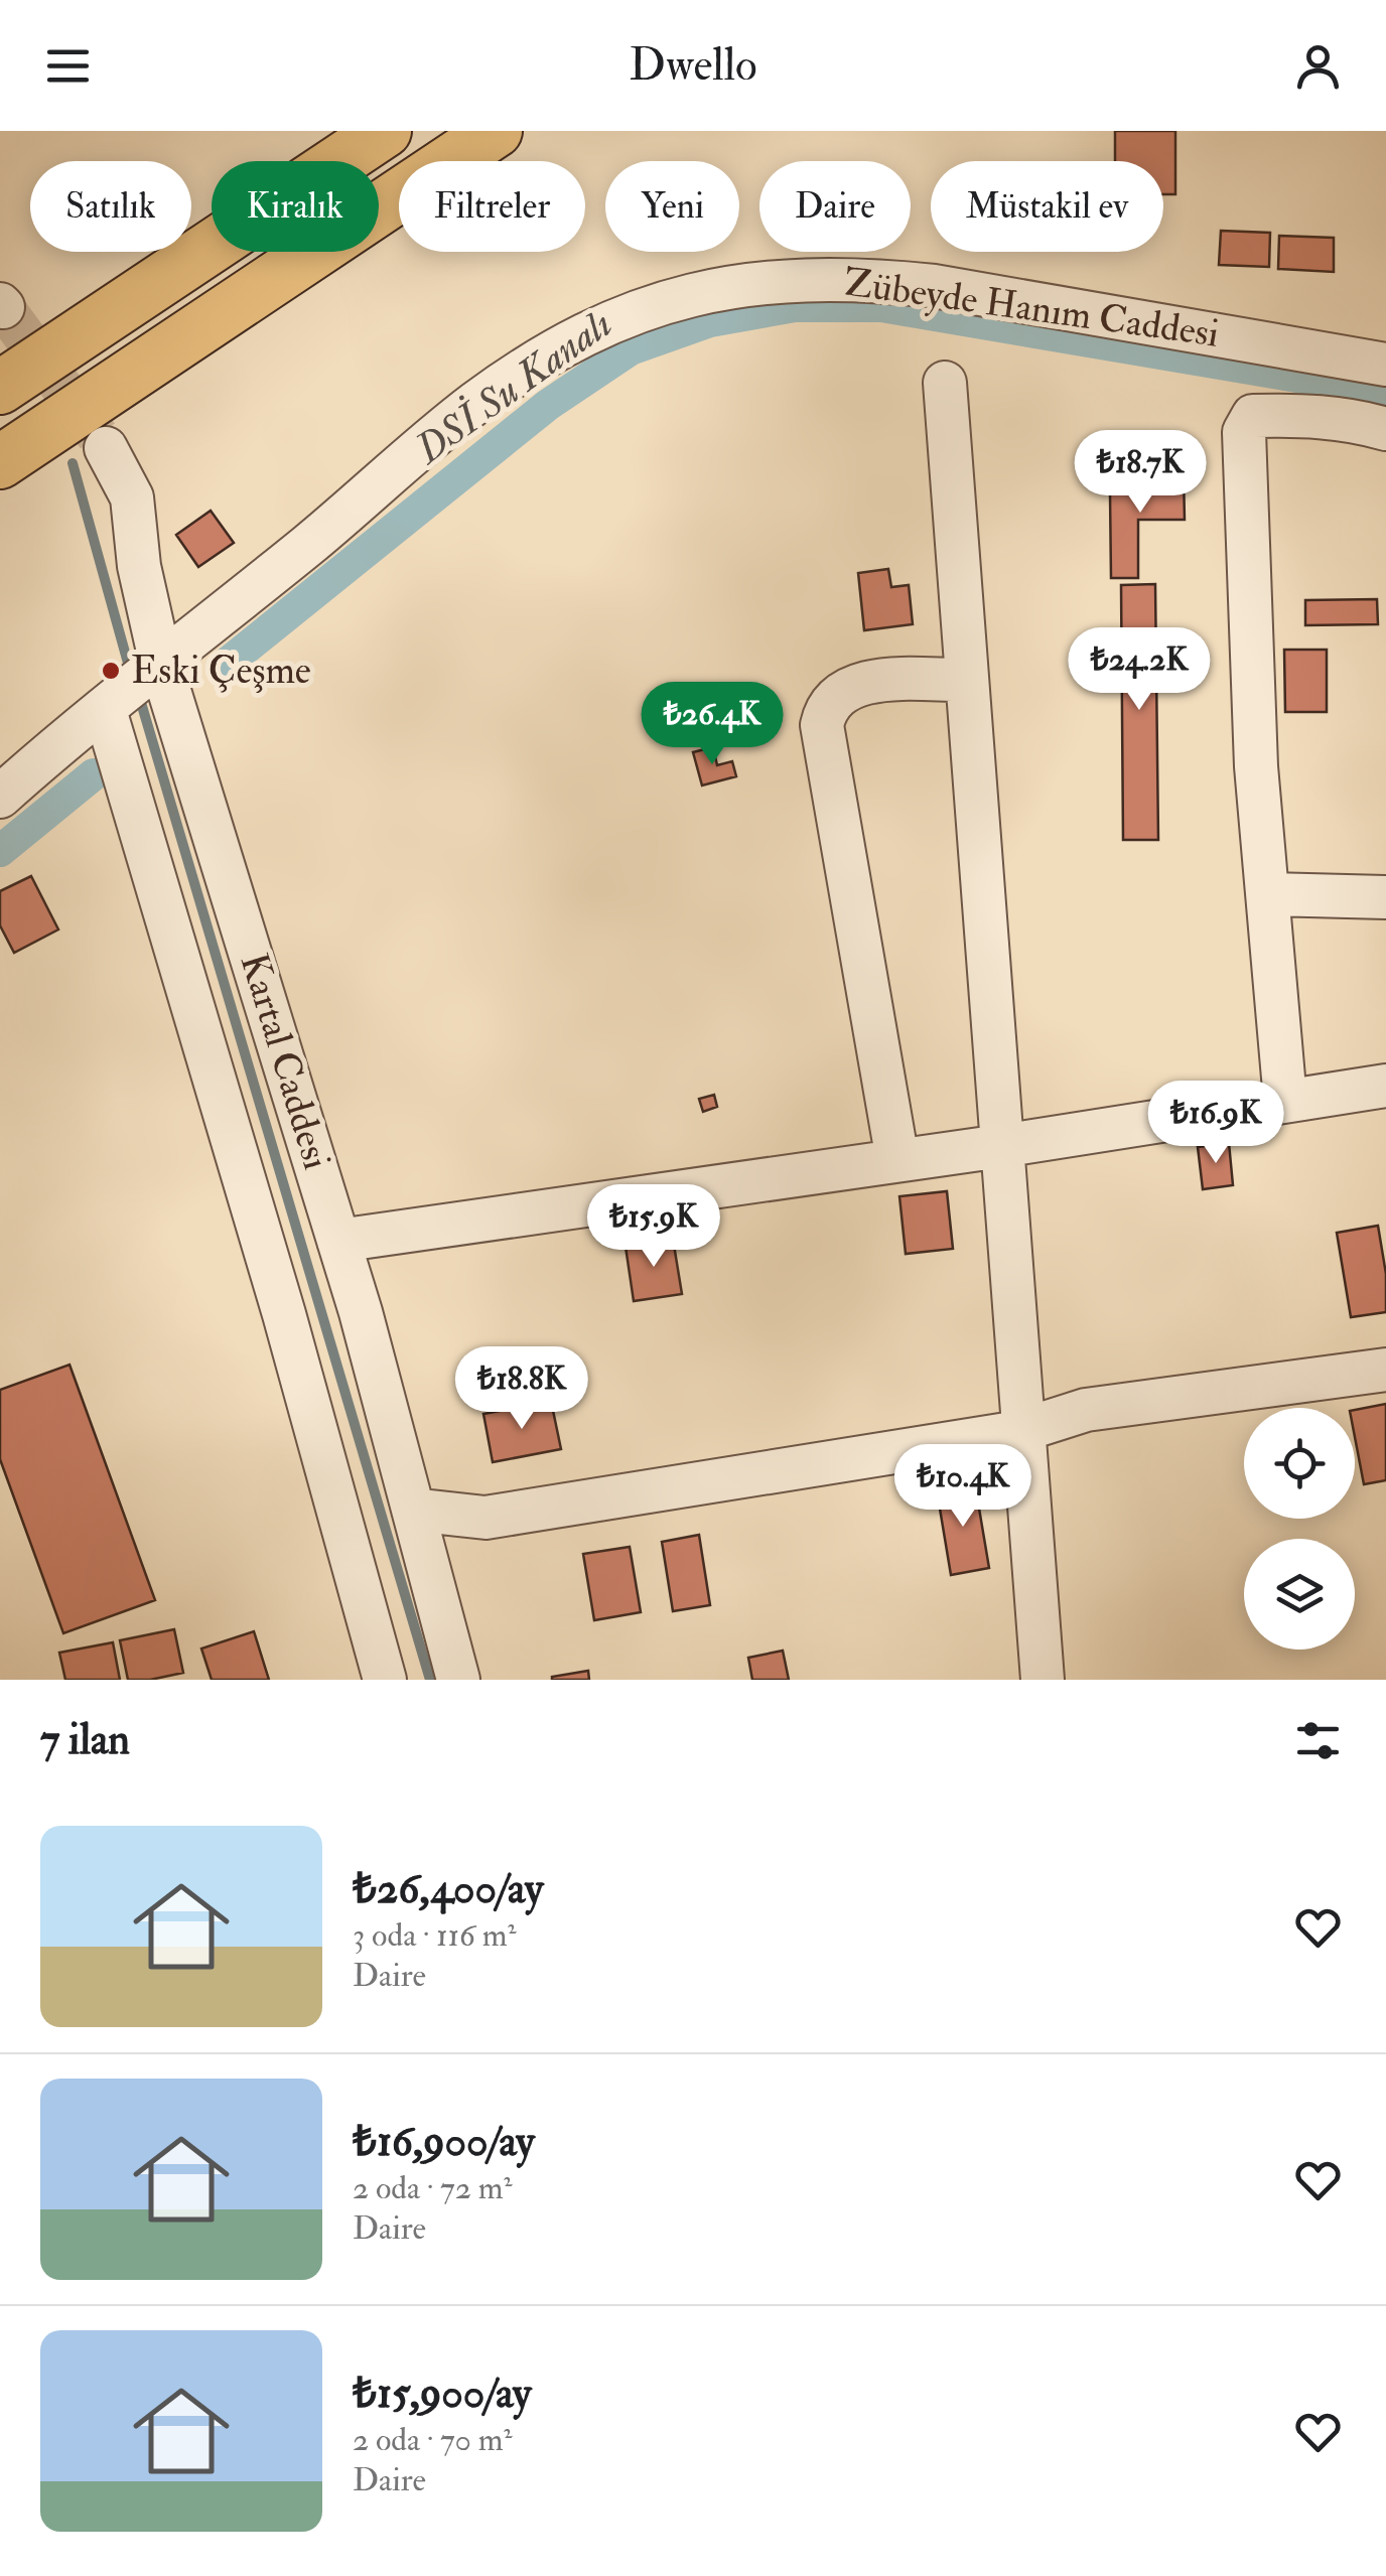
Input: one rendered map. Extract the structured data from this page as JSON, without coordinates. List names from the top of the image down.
{
  "streets": {
    "street": ["Zübeyde Hanım Caddesi", "Kartal Caddesi"]
  },
  "crossings": [
    ["Zübeyde Hanım Caddesi", "Kartal Caddesi"]
  ],
  "water": ["DSİ Su Kanalı"],
  "places": ["Eski Çeşme"],
  "page": {
    "header": "Dwello",
    "chip": [
      "Satılık",
      "Kiralık",
      "Filtreler",
      "Yeni",
      "Daire",
      "Müstakil ev"
    ],
    "price": [
      "₺18.7K",
      "₺24.2K",
      "₺26.4K",
      "₺16.9K",
      "₺15.9K",
      "₺18.8K",
      "₺10.4K"
    ],
    "heading": "7 ilan",
    "list": [
      {
        "name": "₺26,400/ay",
        "note": "3 oda · 116 m² · Daire"
      },
      {
        "name": "₺16,900/ay",
        "note": "2 oda · 72 m² · Daire"
      },
      {
        "name": "₺15,900/ay",
        "note": "2 oda · 70 m² · Daire"
      }
    ]
  }
}
